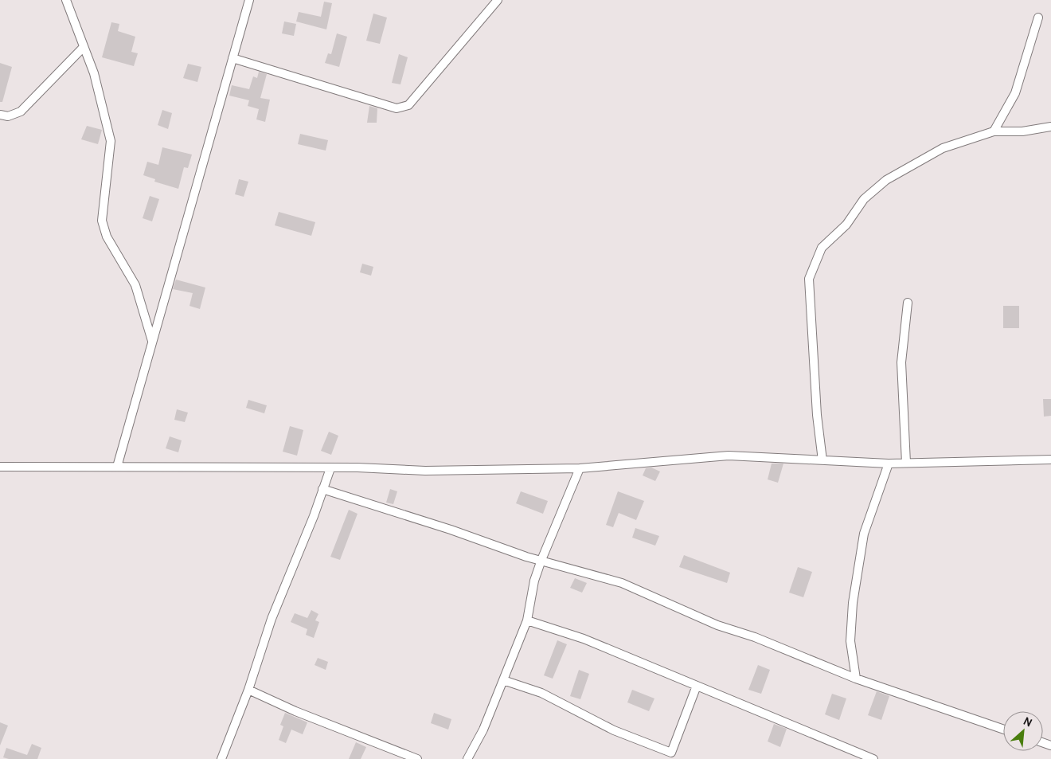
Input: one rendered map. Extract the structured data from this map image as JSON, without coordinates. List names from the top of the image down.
{
  "north": "top right"
}
